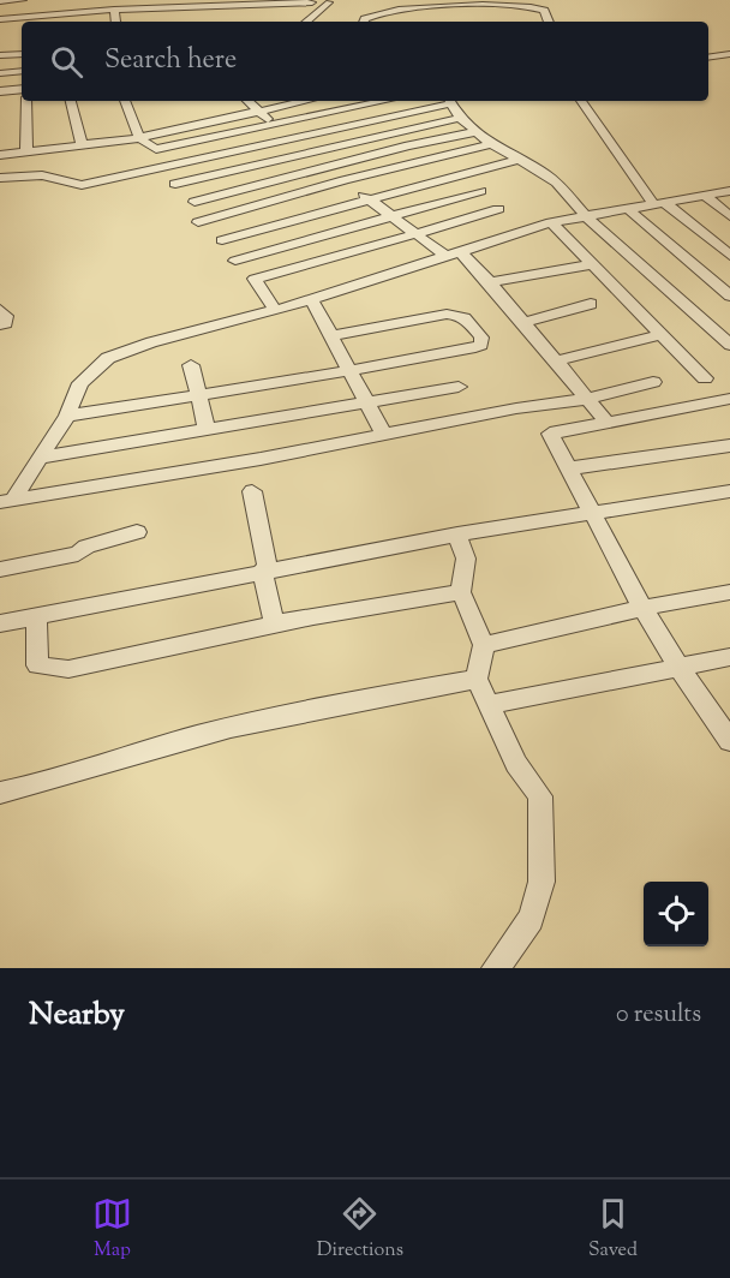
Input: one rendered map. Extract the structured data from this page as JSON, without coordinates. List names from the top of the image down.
{
  "page": {
    "search": "Search here",
    "heading": ["Nearby", "0 results"],
    "nav": ["Map", "Directions", "Saved"]
  }
}
